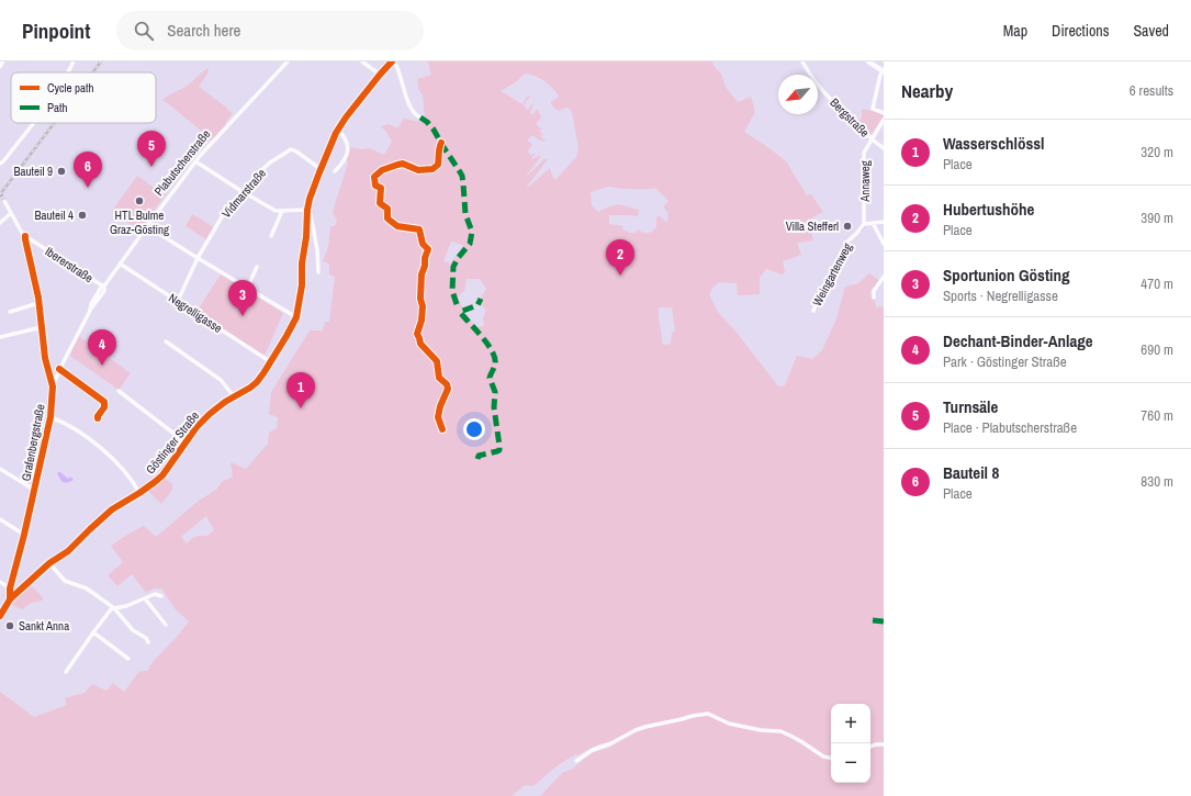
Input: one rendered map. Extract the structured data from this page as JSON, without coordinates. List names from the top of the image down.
{
  "streets": {
    "street": [
      "Bergstraße",
      "Plabutscherstraße",
      "Annaweg",
      "Vidmarstraße",
      "Ibererstraße",
      "Weingartenweg",
      "Negrelligasse",
      "Grafenbergstraße",
      "Göstinger Straße"
    ]
  },
  "crossings": [
    ["Bergstraße", "Annaweg"],
    ["Plabutscherstraße", "Ibererstraße"],
    ["Plabutscherstraße", "Negrelligasse"],
    ["Plabutscherstraße", "Grafenbergstraße"],
    ["Annaweg", "Weingartenweg"],
    ["Vidmarstraße", "Negrelligasse"],
    ["Vidmarstraße", "Göstinger Straße"],
    ["Ibererstraße", "Grafenbergstraße"],
    ["Negrelligasse", "Göstinger Straße"],
    ["Grafenbergstraße", "Göstinger Straße"]
  ],
  "places": [
    "Bauteil 9",
    "HTL Bulme Graz-Gösting",
    "Bauteil 4",
    "Villa Stefferl",
    "Sankt Anna"
  ],
  "legend": ["Cycle path", "Path"],
  "north": "bottom left",
  "page": {
    "header": "Pinpoint",
    "search": "Search here",
    "nav": ["Map", "Directions", "Saved"],
    "heading": ["Nearby", "6 results"],
    "list": [
      {
        "mark": "1",
        "name": "Wasserschlössl",
        "note": "Place",
        "value": "320 m"
      },
      {
        "mark": "2",
        "name": "Hubertushöhe",
        "note": "Place",
        "value": "390 m"
      },
      {
        "mark": "3",
        "name": "Sportunion Gösting",
        "note": "Sports · Negrelligasse",
        "value": "470 m"
      },
      {
        "mark": "4",
        "name": "Dechant-Binder-Anlage",
        "note": "Park · Göstinger Straße",
        "value": "690 m"
      },
      {
        "mark": "5",
        "name": "Turnsäle",
        "note": "Place · Plabutscherstraße",
        "value": "760 m"
      },
      {
        "mark": "6",
        "name": "Bauteil 8",
        "note": "Place",
        "value": "830 m"
      }
    ],
    "pins": [
      "5",
      "6",
      "2",
      "3",
      "4",
      "1"
    ],
    "map_buttons": ["+", "−"]
  }
}
